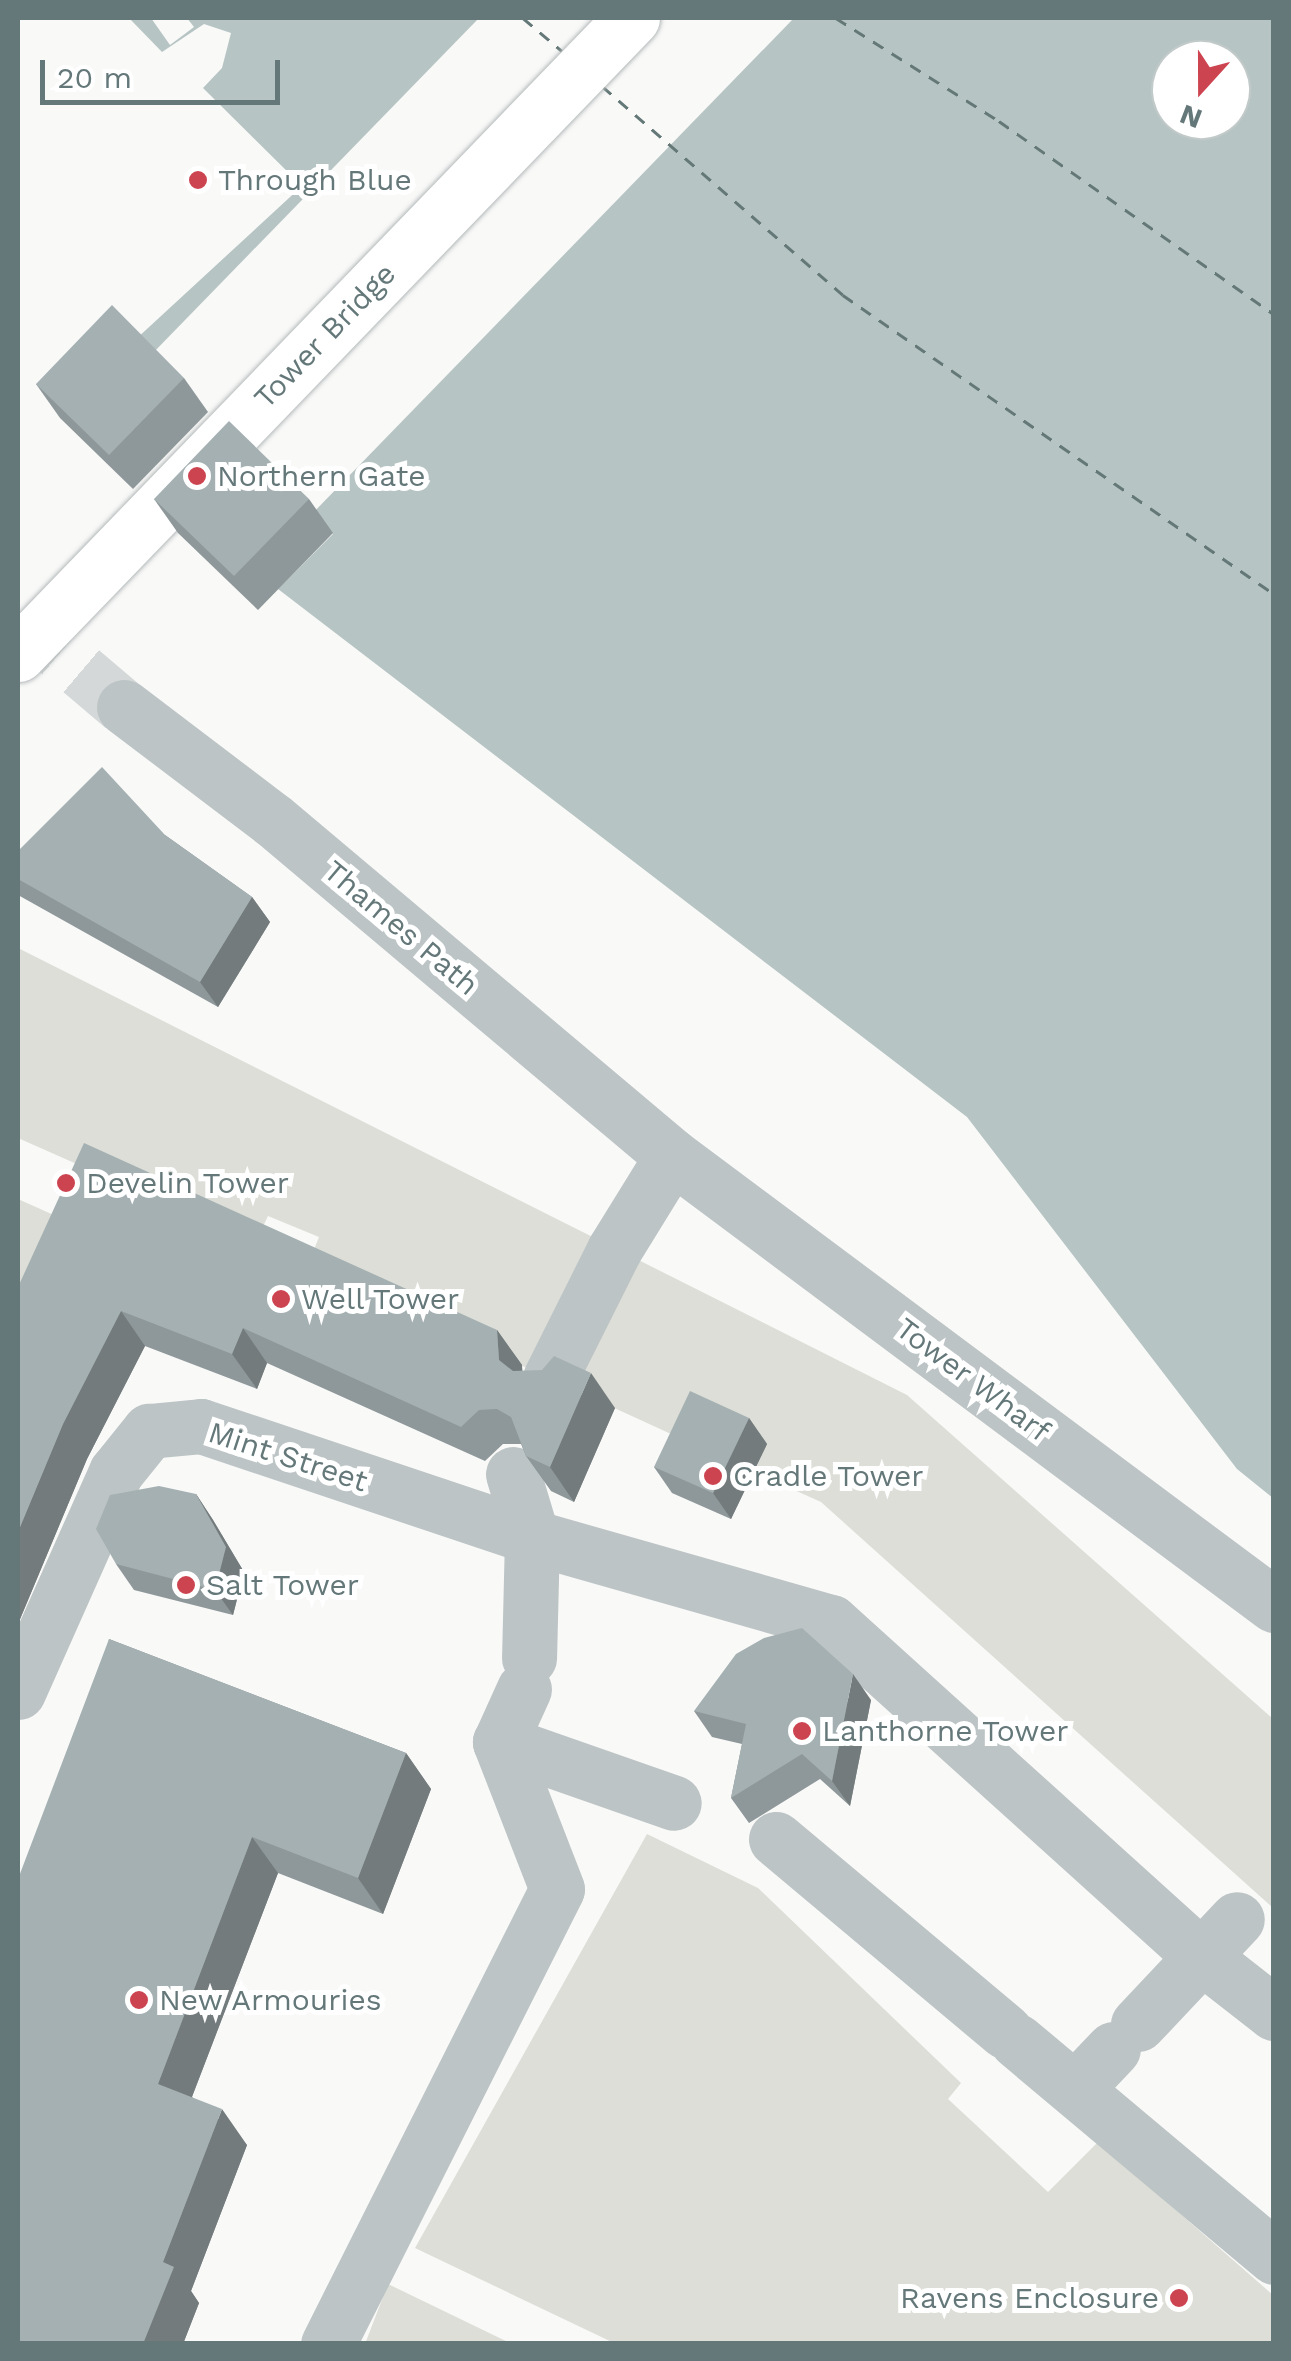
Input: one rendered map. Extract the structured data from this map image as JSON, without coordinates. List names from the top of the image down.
{
  "streets": {
    "highway": ["Tower Bridge"],
    "street": ["Thames Path", "Tower Wharf", "Mint Street"]
  },
  "crossings": [
    ["Thames Path", "Tower Wharf"]
  ],
  "places": [
    "Through Blue",
    "Northern Gate",
    "Develin Tower",
    "Well Tower",
    "Cradle Tower",
    "Salt Tower",
    "Lanthorne Tower",
    "New Armouries",
    "Ravens Enclosure"
  ],
  "scale_bar": "20 m",
  "north": "bottom"
}
